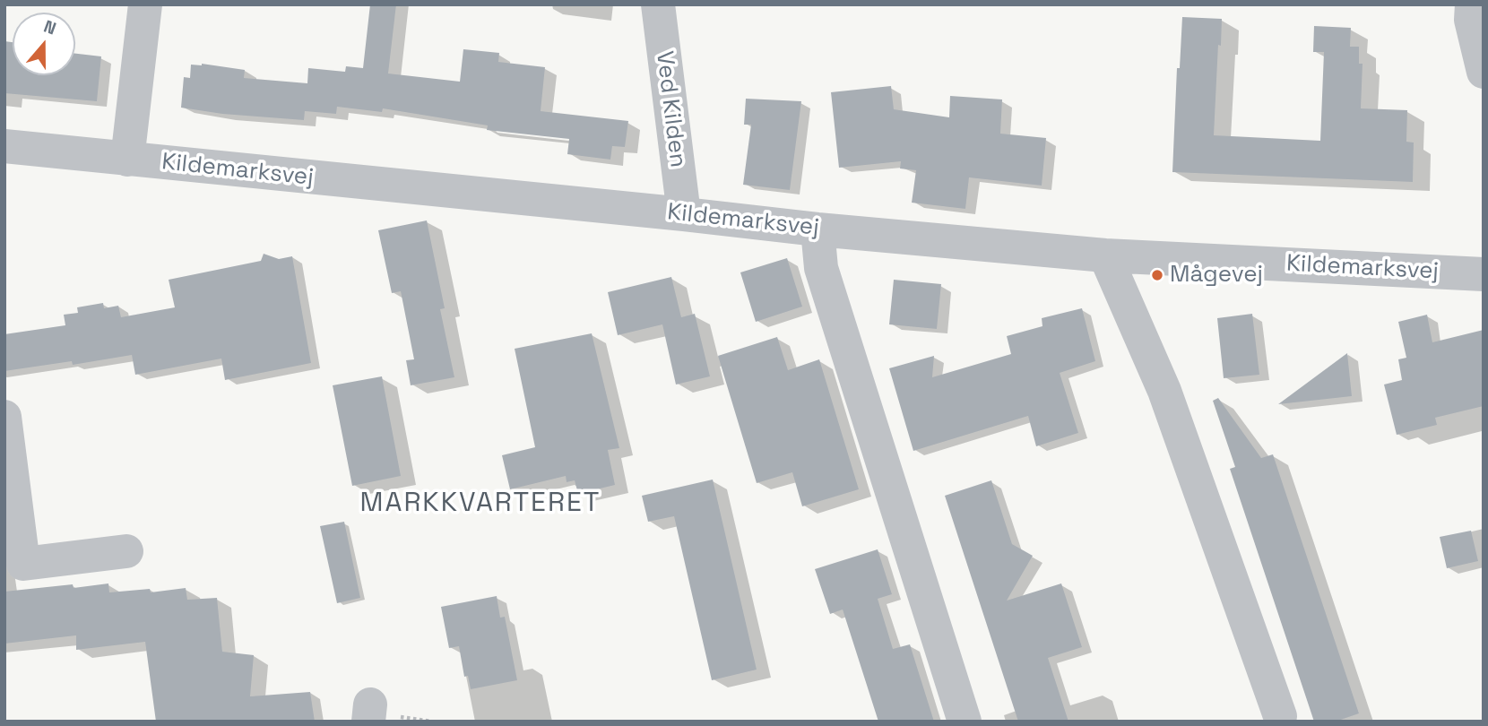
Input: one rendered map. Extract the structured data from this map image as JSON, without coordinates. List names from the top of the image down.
{
  "streets": {
    "street": ["Ved Kilden", "Kildemarksvej"]
  },
  "crossings": [
    ["Ved Kilden", "Kildemarksvej"]
  ],
  "districts": ["MARKKVARTERET"],
  "places": ["Mågevej"],
  "north": "top"
}
